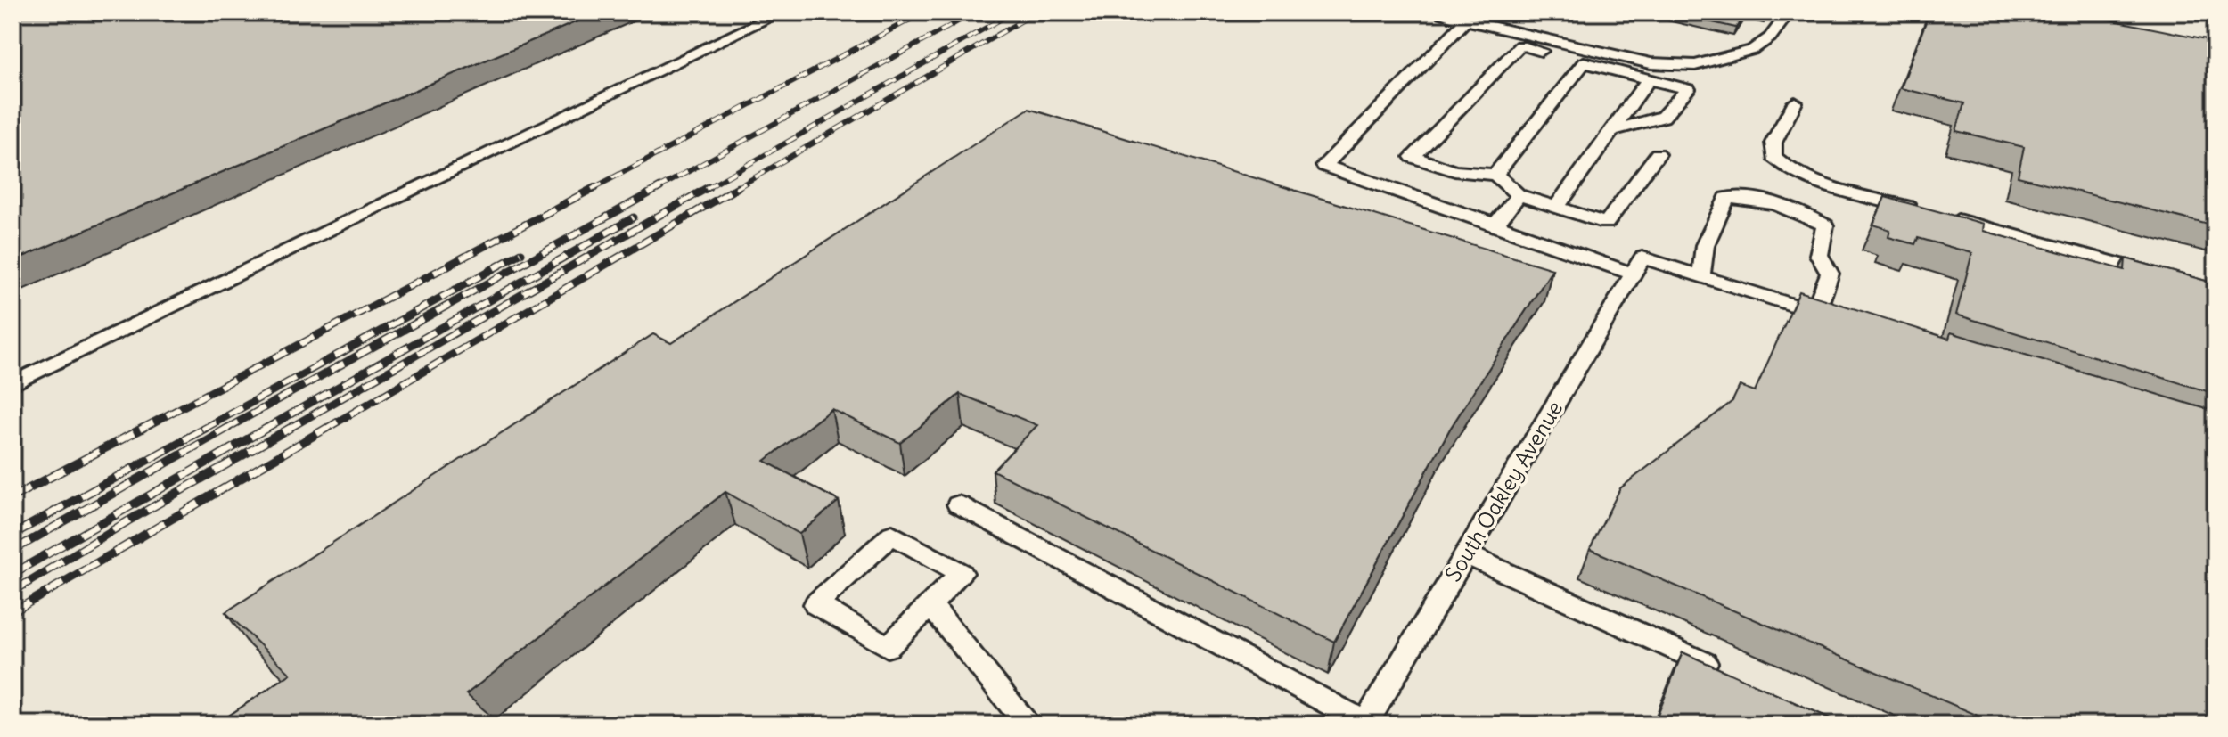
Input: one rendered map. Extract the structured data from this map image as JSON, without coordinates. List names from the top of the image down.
{
  "streets": {
    "lane": ["South Oakley Avenue"]
  }
}
